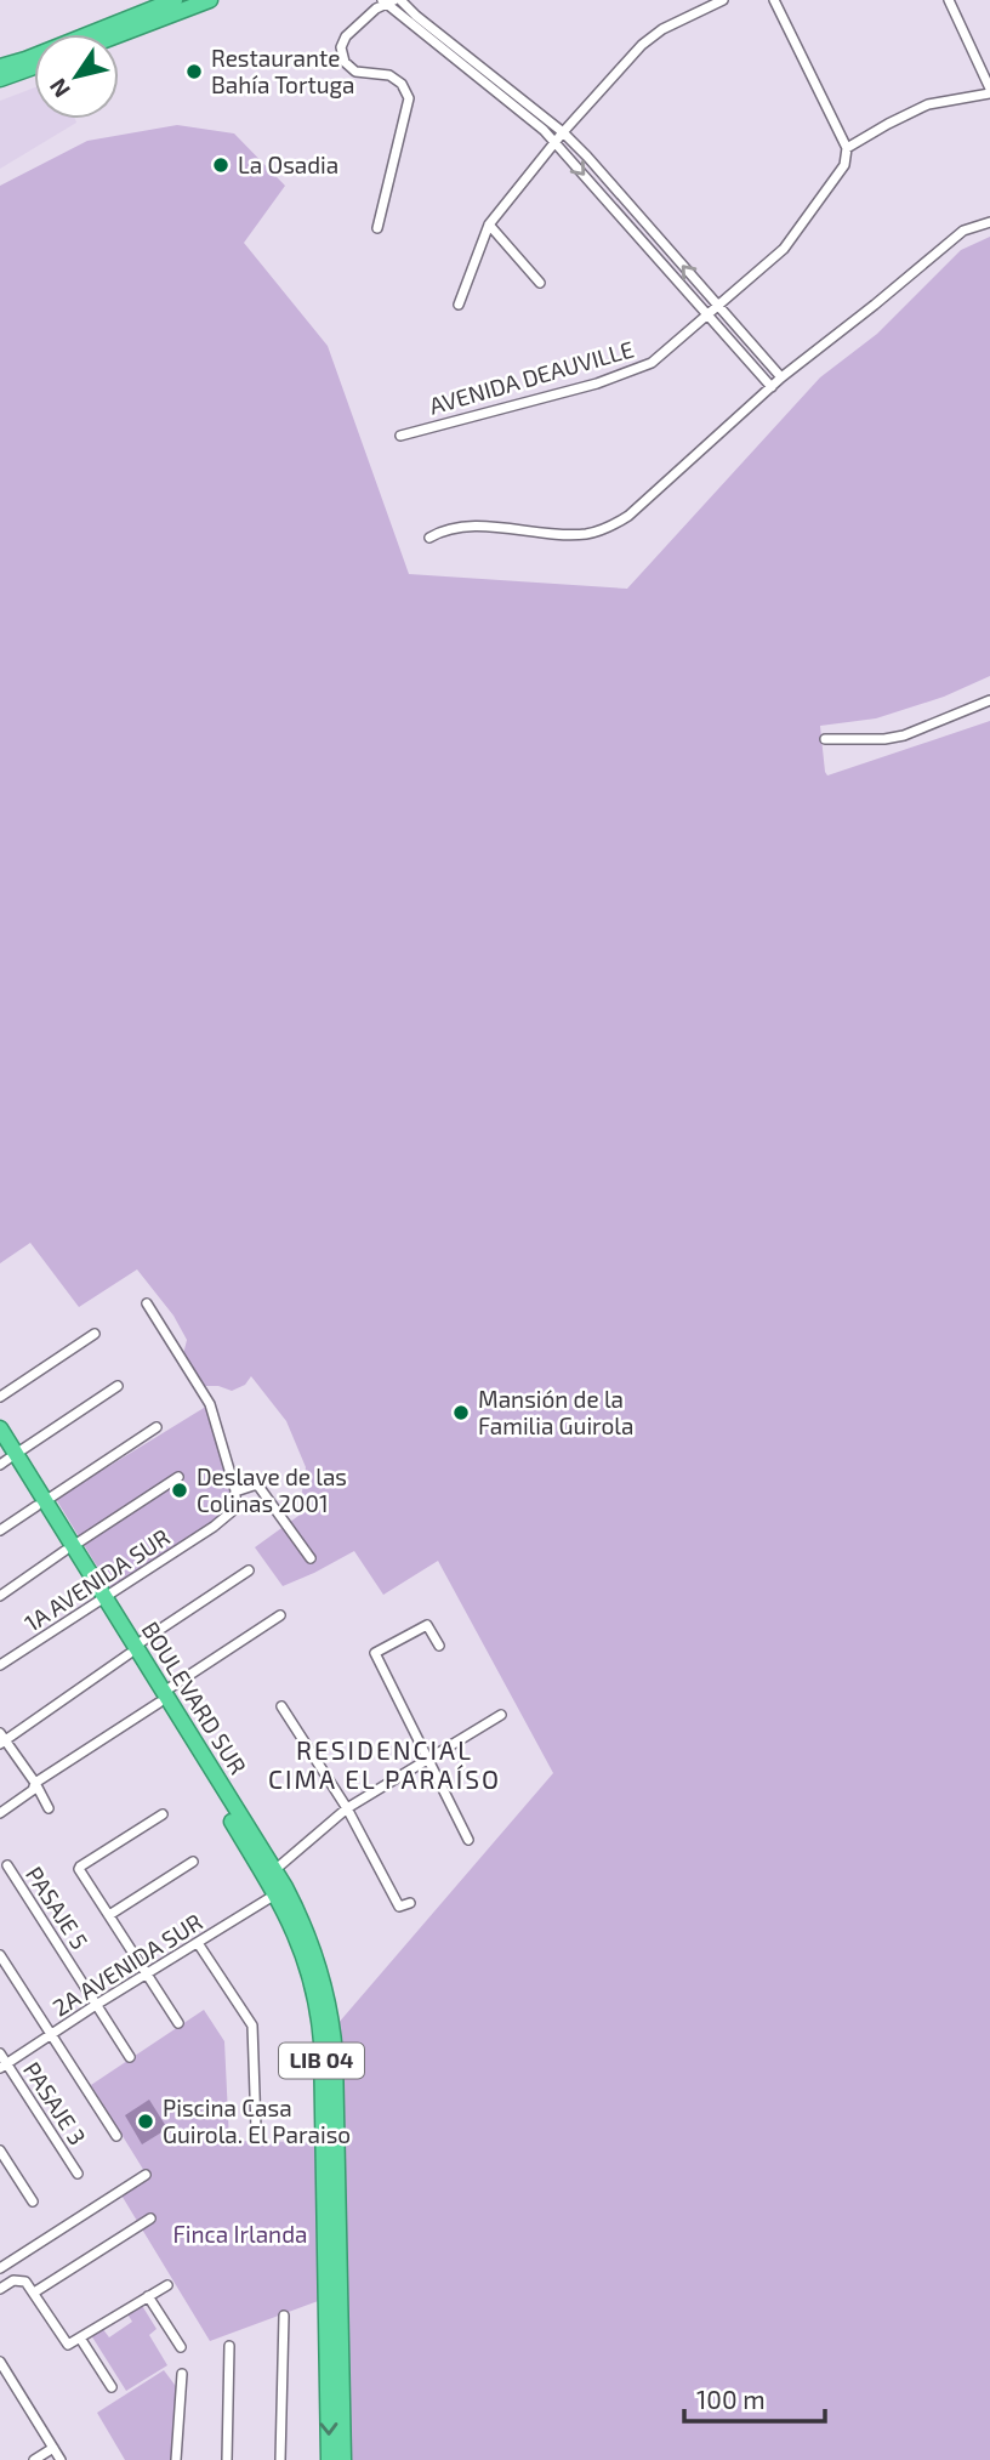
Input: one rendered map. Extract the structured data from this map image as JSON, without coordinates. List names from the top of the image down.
{
  "streets": {
    "highway": ["BOULEVARD SUR", "LIB 04"],
    "street": [
      "AVENIDA DEAUVILLE",
      "1A AVENIDA SUR",
      "PASAJE 5",
      "2A AVENIDA SUR",
      "PASAJE 3"
    ]
  },
  "crossings": [
    ["1A AVENIDA SUR", "BOULEVARD SUR"],
    ["BOULEVARD SUR", "2A AVENIDA SUR"],
    ["PASAJE 5", "2A AVENIDA SUR"],
    ["2A AVENIDA SUR", "PASAJE 3"]
  ],
  "districts": ["RESIDENCIAL CIMA EL PARAÍSO"],
  "parks": ["Finca Irlanda"],
  "places": [
    "Restaurante Bahía Tortuga",
    "La Osadia",
    "Mansión de la Familia Guirola",
    "Deslave de las Colinas 2001",
    "Piscina Casa Guirola. El Paraiso"
  ],
  "scale_bar": "100 m",
  "north": "bottom left"
}
